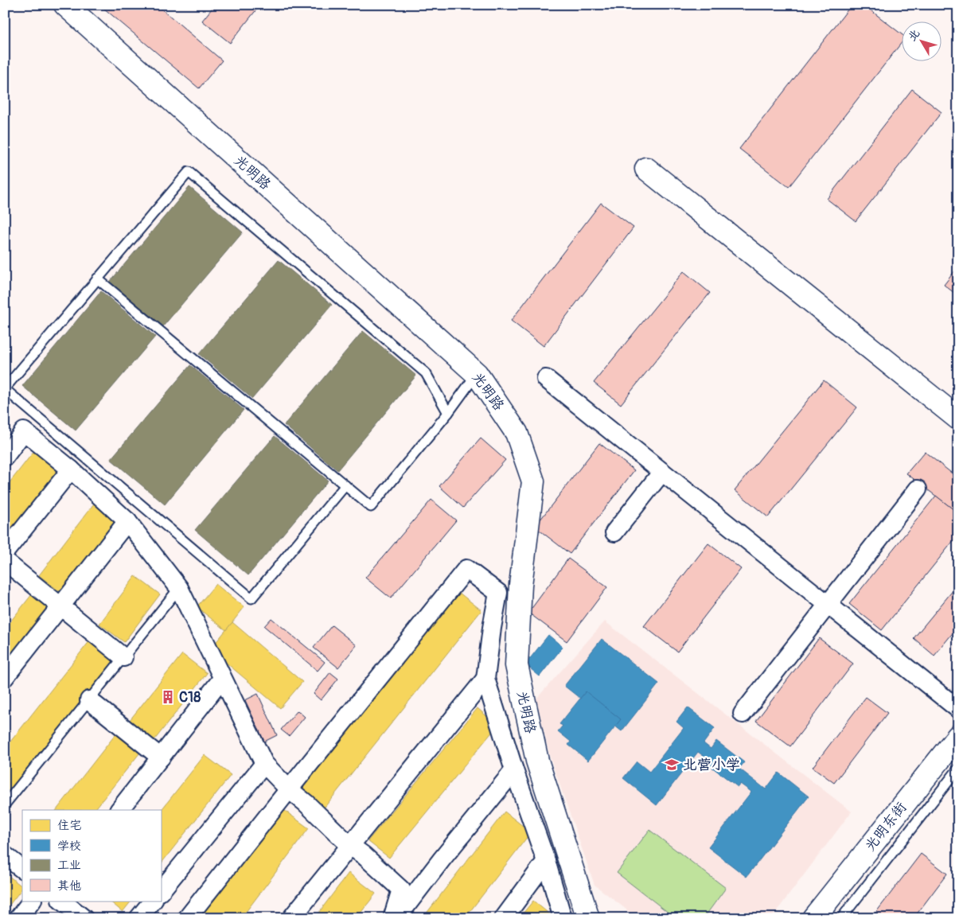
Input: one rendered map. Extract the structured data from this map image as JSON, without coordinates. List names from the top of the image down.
{
  "streets": {
    "street": ["光明路", "光明东街"]
  },
  "places": {
    "building": ["C18"],
    "school or university": ["北营小学"]
  },
  "legend": [
    "住宅",
    "学校",
    "工业",
    "其他"
  ],
  "north": "top left"
}
